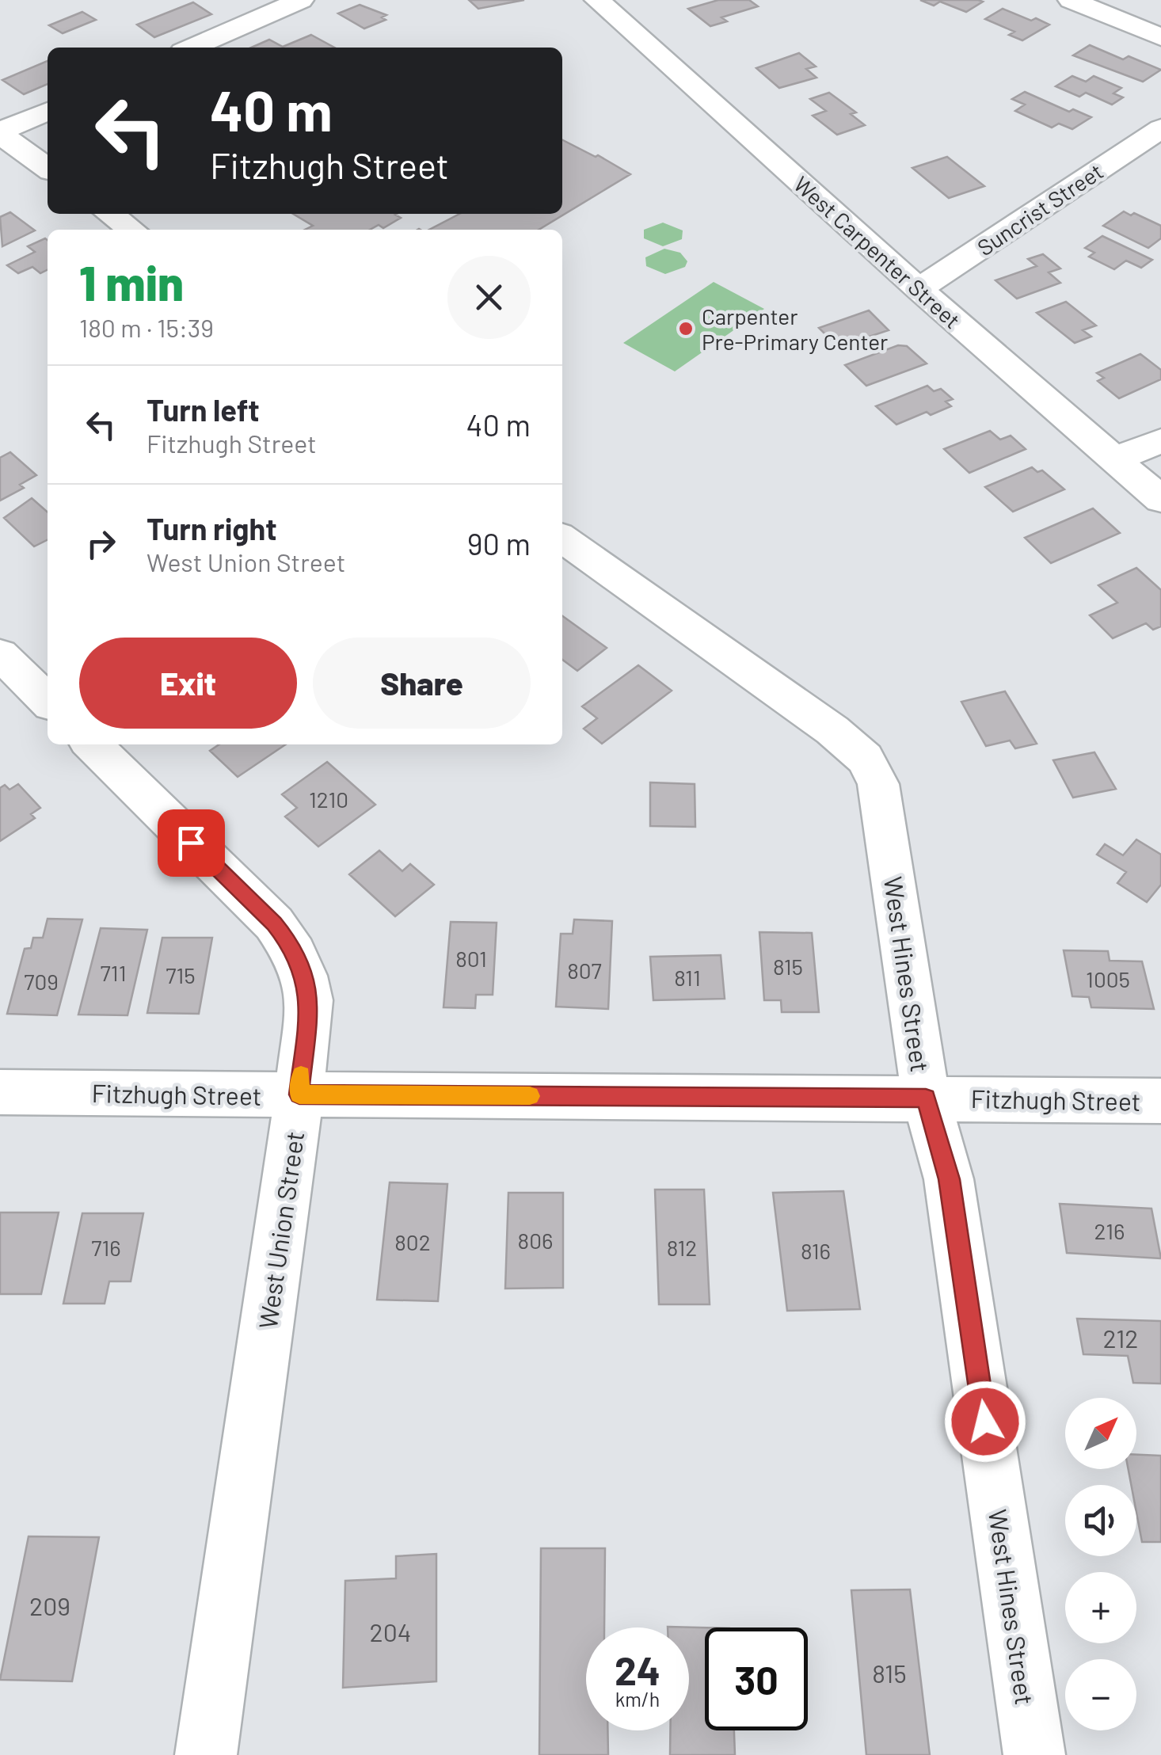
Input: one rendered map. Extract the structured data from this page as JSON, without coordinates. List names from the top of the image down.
{
  "streets": {
    "street": [
      "Suncrist Street",
      "West Carpenter Street",
      "West Hines Street",
      "Fitzhugh Street",
      "West Union Street"
    ]
  },
  "crossings": [
    ["Suncrist Street", "West Carpenter Street"],
    ["West Hines Street", "Fitzhugh Street"],
    ["Fitzhugh Street", "West Union Street"]
  ],
  "places": ["Carpenter Pre-Primary Center"],
  "house_numbers": [
    "1210",
    "801",
    "815",
    "807",
    "711",
    "715",
    "811",
    "1005",
    "709",
    "216",
    "806",
    "802",
    "716",
    "812",
    "816",
    "212",
    "209",
    "204",
    "815"
  ],
  "north": "top right",
  "page": {
    "turn": ["40 m", "Fitzhugh Street"],
    "heading": ["1 min", "180 m · 15:39"],
    "list": [
      {
        "name": "Turn left",
        "note": "Fitzhugh Street",
        "value": "40 m"
      },
      {
        "name": "Turn right",
        "note": "West Union Street",
        "value": "90 m"
      }
    ],
    "buttons": ["Exit", "Share"],
    "map_buttons": ["+", "−"],
    "speed": "24 km/h",
    "limit": "30"
  }
}
